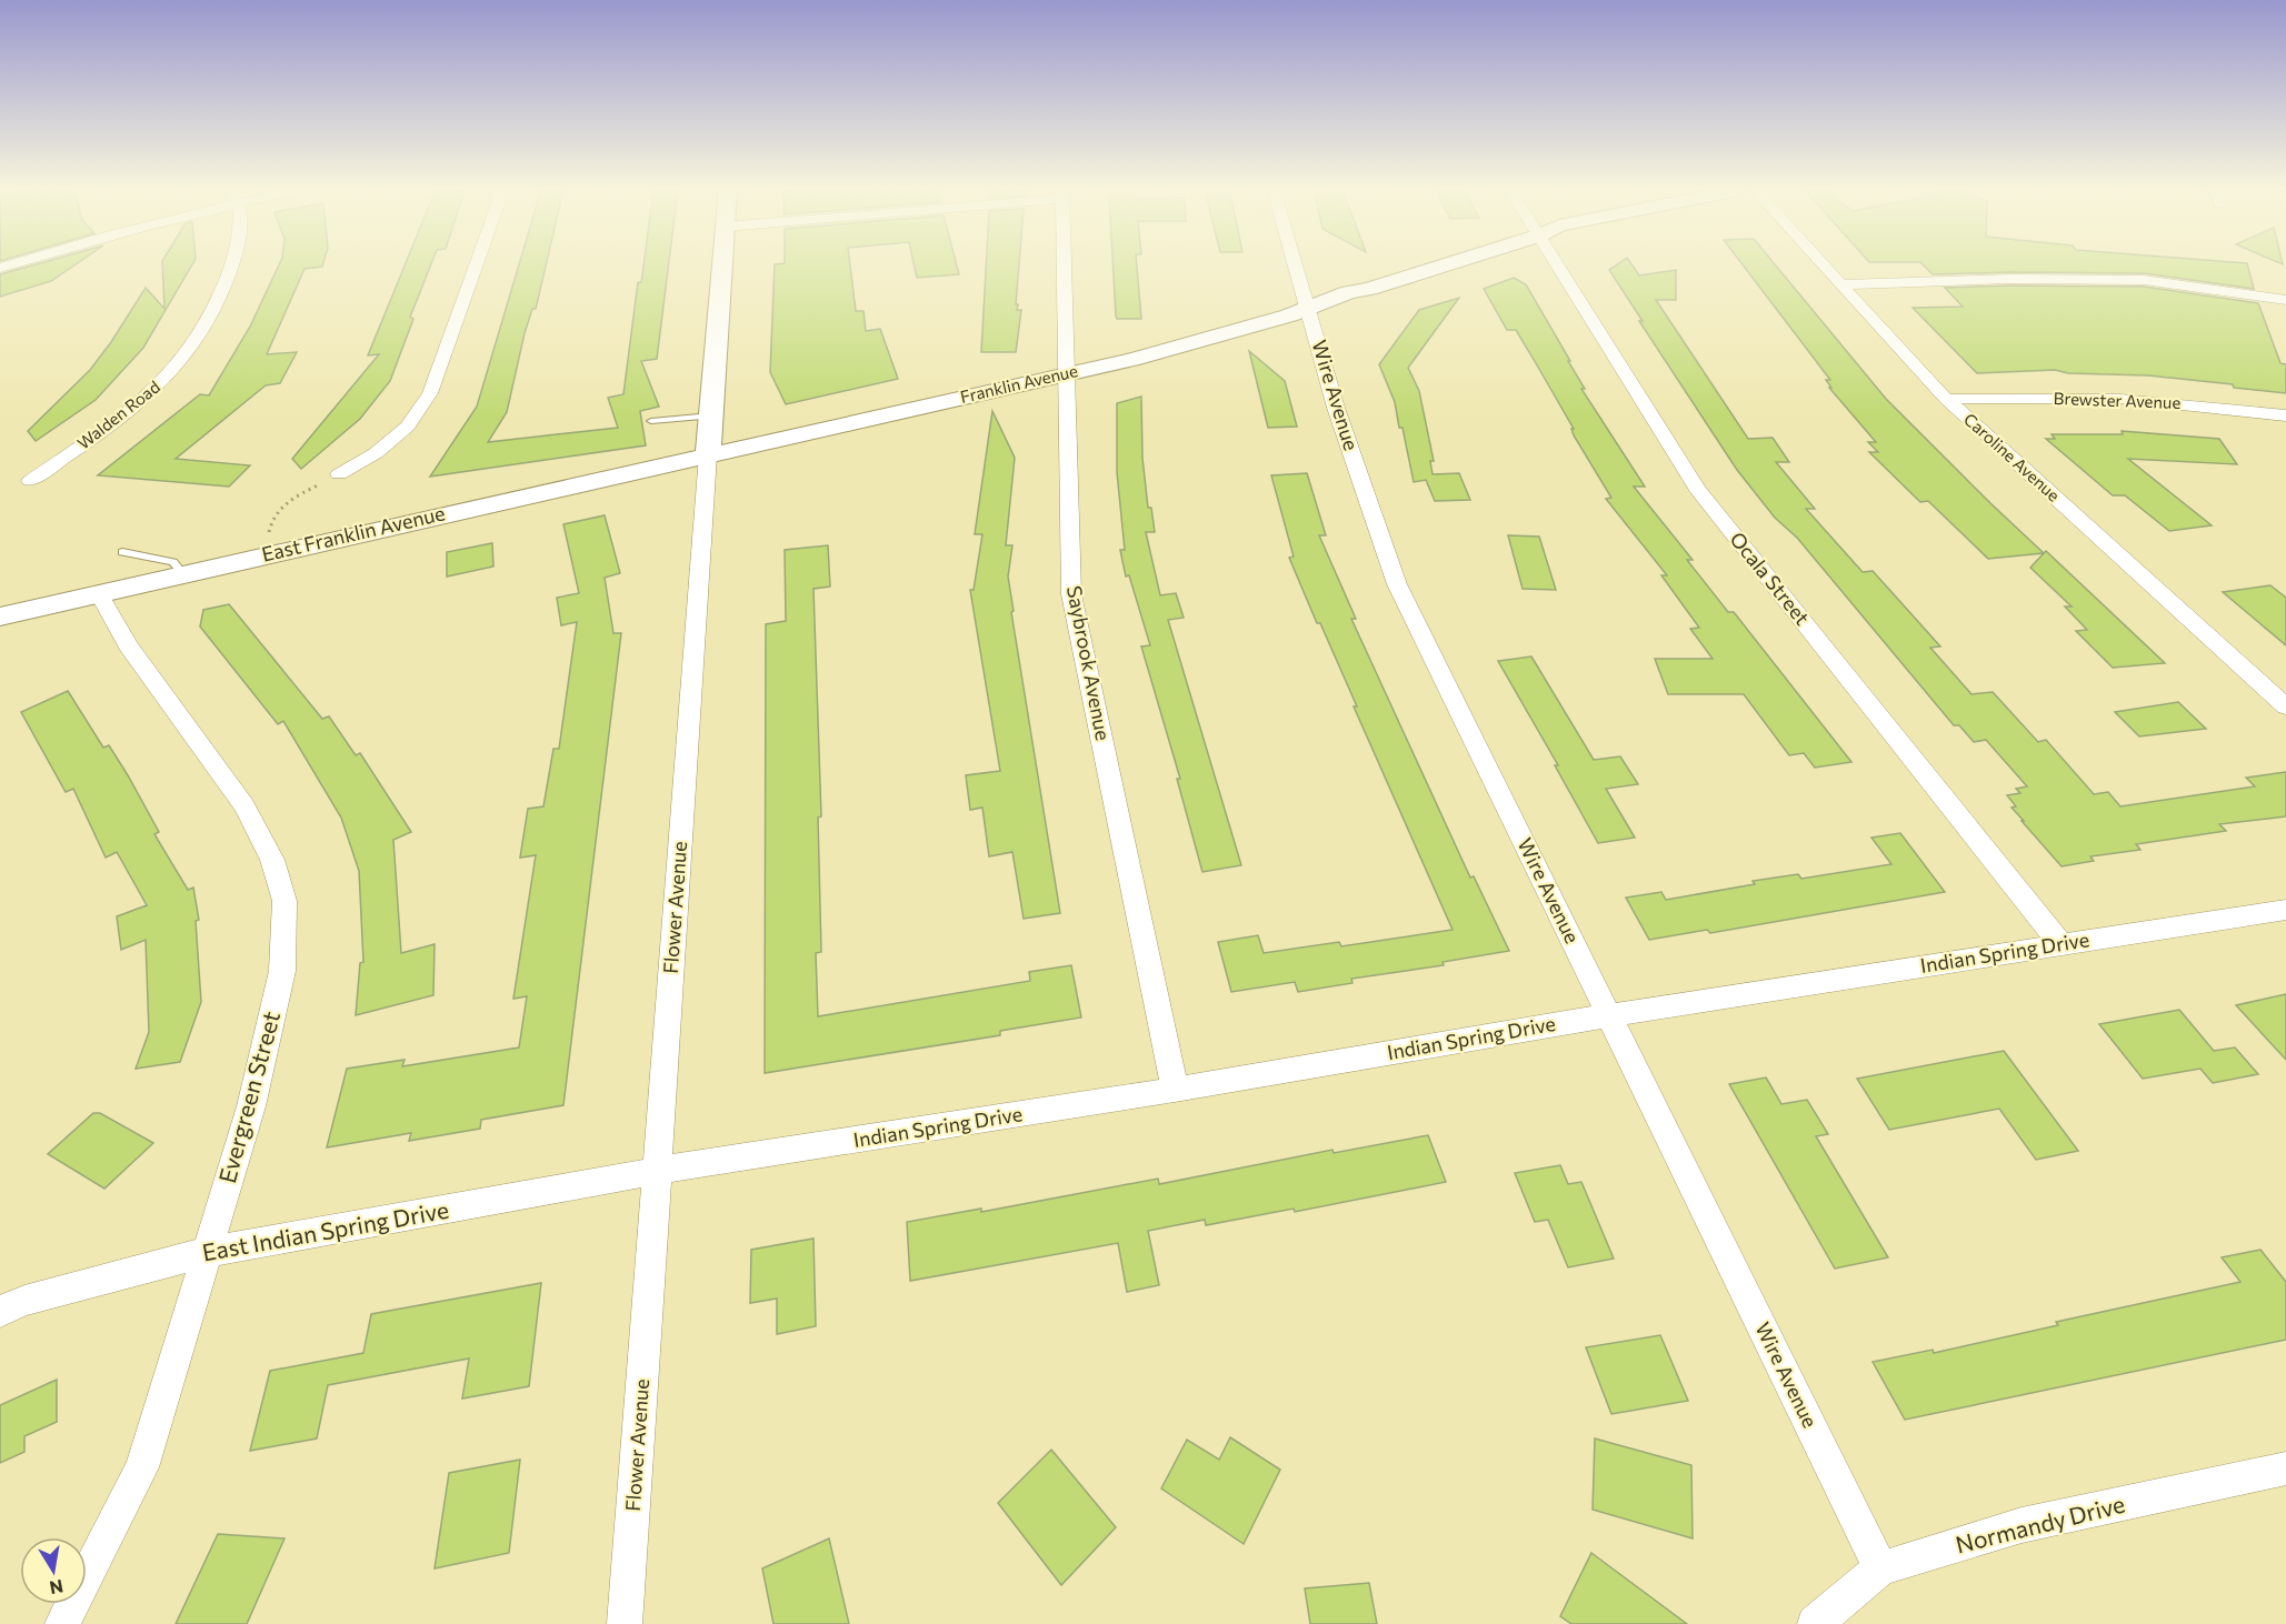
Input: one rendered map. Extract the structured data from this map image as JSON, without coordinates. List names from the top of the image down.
{
  "streets": {
    "street": [
      "Franklin Avenue",
      "Wire Avenue",
      "Brewster Avenue",
      "Walden Road",
      "Caroline Avenue",
      "East Franklin Avenue",
      "Ocala Street",
      "Saybrook Avenue",
      "Flower Avenue",
      "Indian Spring Drive",
      "Evergreen Street",
      "East Indian Spring Drive",
      "Normandy Drive"
    ]
  },
  "crossings": [
    ["Franklin Avenue", "Wire Avenue"],
    ["Franklin Avenue", "East Franklin Avenue"],
    ["Franklin Avenue", "Saybrook Avenue"],
    ["Franklin Avenue", "Flower Avenue"],
    ["Wire Avenue", "Indian Spring Drive"],
    ["Wire Avenue", "Normandy Drive"],
    ["Brewster Avenue", "Caroline Avenue"],
    ["East Franklin Avenue", "Flower Avenue"],
    ["East Franklin Avenue", "Evergreen Street"],
    ["Ocala Street", "Indian Spring Drive"],
    ["Saybrook Avenue", "Indian Spring Drive"],
    ["Flower Avenue", "Indian Spring Drive"],
    ["Flower Avenue", "East Indian Spring Drive"],
    ["Indian Spring Drive", "East Indian Spring Drive"],
    ["Evergreen Street", "East Indian Spring Drive"]
  ],
  "north": "bottom"
}
